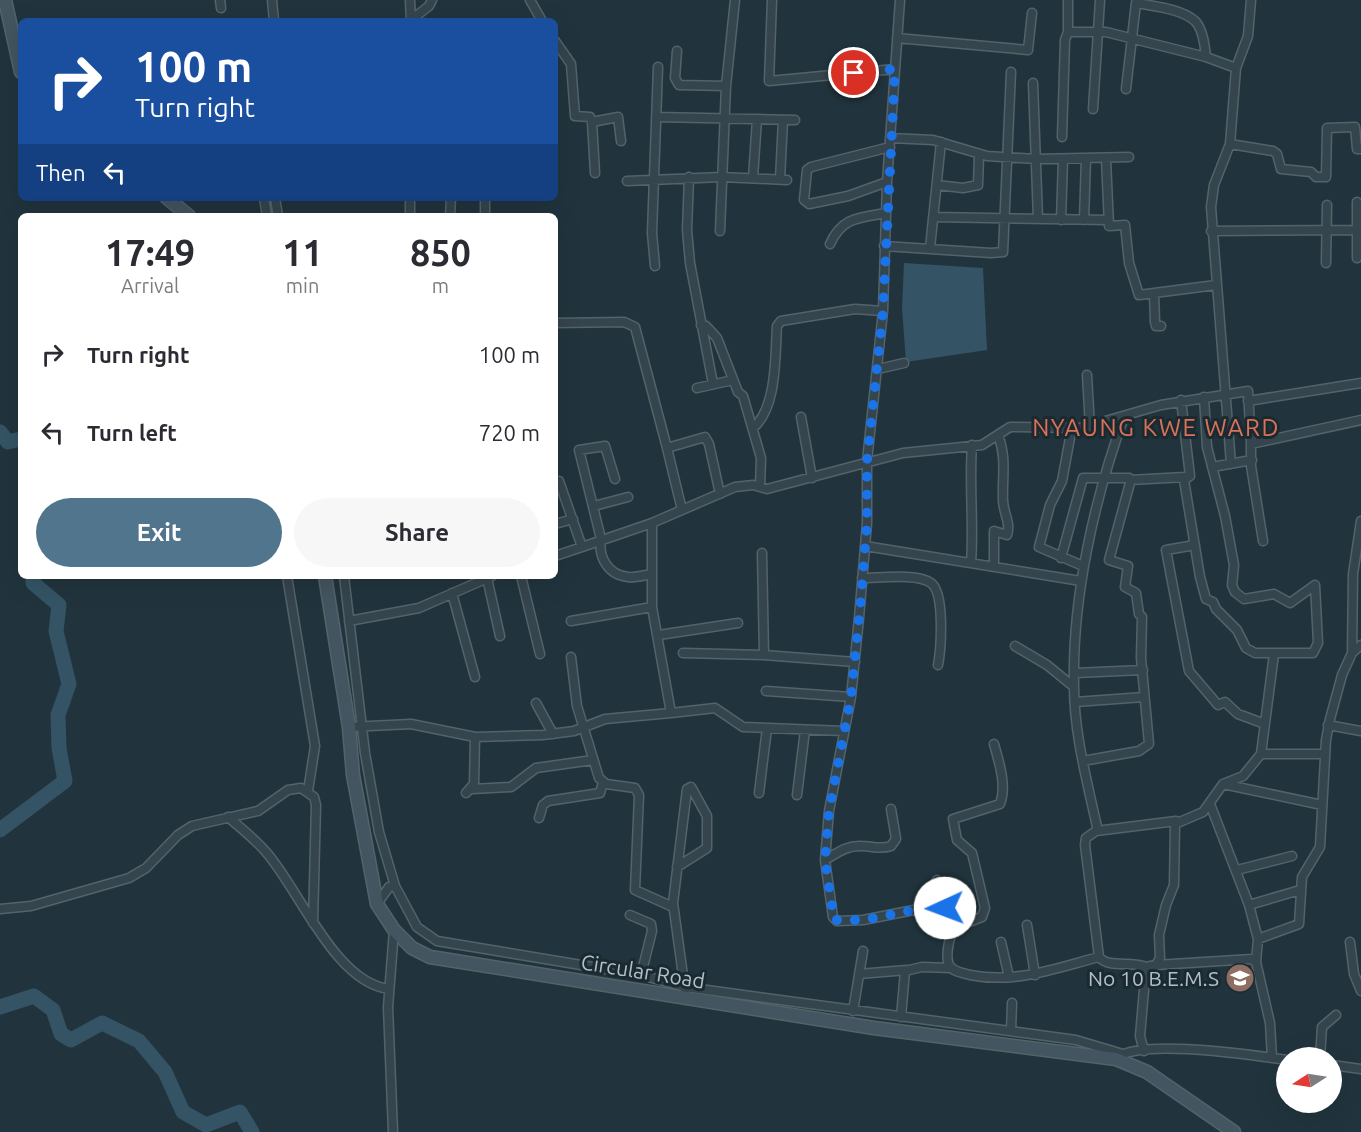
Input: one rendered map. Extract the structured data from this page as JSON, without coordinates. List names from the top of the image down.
{
  "streets": {
    "main road": ["Circular Road"]
  },
  "districts": ["NYAUNG KWE WARD"],
  "places": {
    "school or university": ["No 10 B.E.M.S"]
  },
  "north": "left",
  "page": {
    "turn": ["100 m", "Turn right"],
    "then": "Then",
    "eta": [
      "17:49",
      "Arrival",
      "11",
      "min",
      "850",
      "m"
    ],
    "list": [
      {
        "name": "Turn right",
        "value": "100 m"
      },
      {
        "name": "Turn left",
        "value": "720 m"
      }
    ],
    "buttons": ["Exit", "Share"]
  }
}
